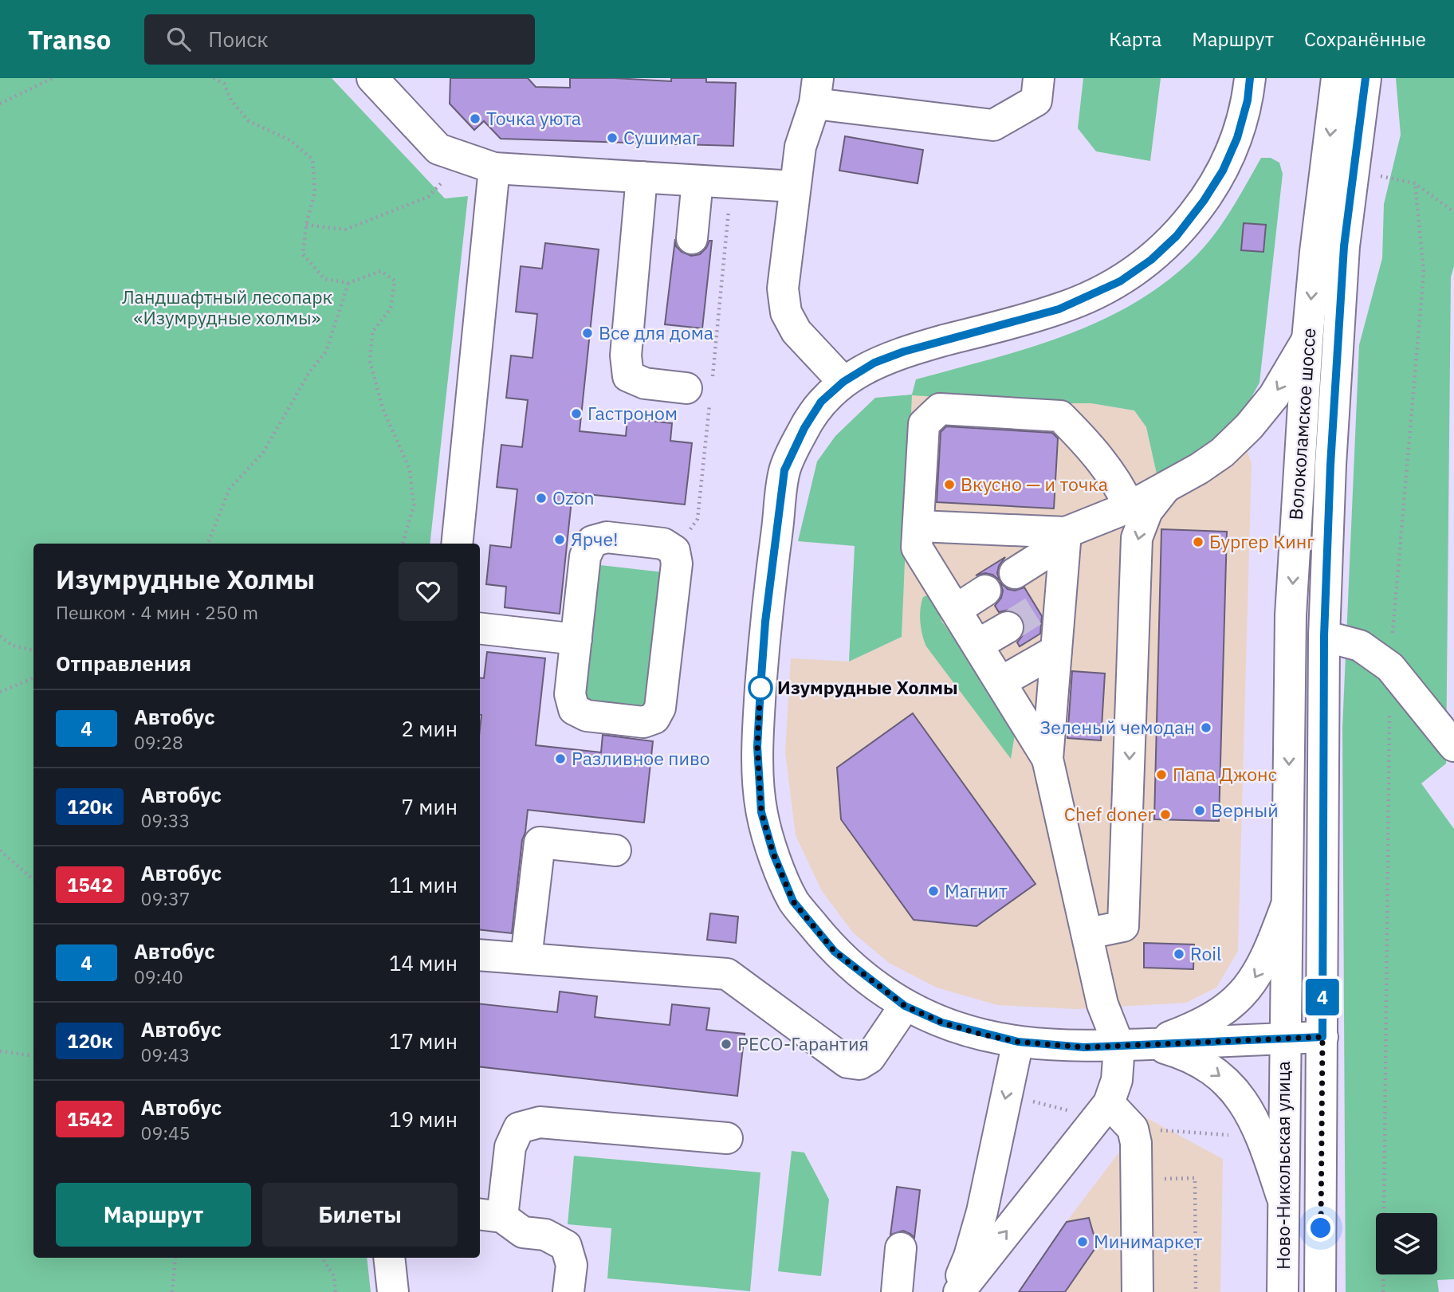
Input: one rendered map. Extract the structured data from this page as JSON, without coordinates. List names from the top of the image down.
{
  "streets": {
    "street": ["Волоколамское шоссе", "Ново-Никольская улица"]
  },
  "crossings": [
    ["Волоколамское шоссе", "Ново-Никольская улица"]
  ],
  "parks": ["Ландшафтный лесопарк «Изумрудные холмы»"],
  "places": [
    "Точка уюта",
    "Сушимаг",
    "Все для дома",
    "Гастроном",
    "Вкусно — и точка",
    "Ozon",
    "Ярче!",
    "Бургер Кинг",
    "Изумрудные Холмы",
    "Зеленый чемодан",
    "Разливное пиво",
    "Папа Джонс",
    "Верный",
    "Chef doner",
    "Магнит",
    "Roil",
    "РЕСО-Гарантия",
    "Минимаркет"
  ],
  "lines": ["bus line 4"],
  "page": {
    "header": "Transo",
    "search": "Поиск",
    "nav": ["Карта", "Маршрут", "Сохранённые"],
    "on_map": "4",
    "heading": [
      ["Изумрудные Холмы", "Пешком · 4 мин · 250 m"],
      "Отправления"
    ],
    "list": [
      {
        "mark": "4",
        "name": "Автобус",
        "note": "09:28",
        "value": "2 мин"
      },
      {
        "mark": "120к",
        "name": "Автобус",
        "note": "09:33",
        "value": "7 мин"
      },
      {
        "mark": "1542",
        "name": "Автобус",
        "note": "09:37",
        "value": "11 мин"
      },
      {
        "mark": "4",
        "name": "Автобус",
        "note": "09:40",
        "value": "14 мин"
      },
      {
        "mark": "120к",
        "name": "Автобус",
        "note": "09:43",
        "value": "17 мин"
      },
      {
        "mark": "1542",
        "name": "Автобус",
        "note": "09:45",
        "value": "19 мин"
      }
    ],
    "buttons": ["Маршрут", "Билеты"]
  }
}
